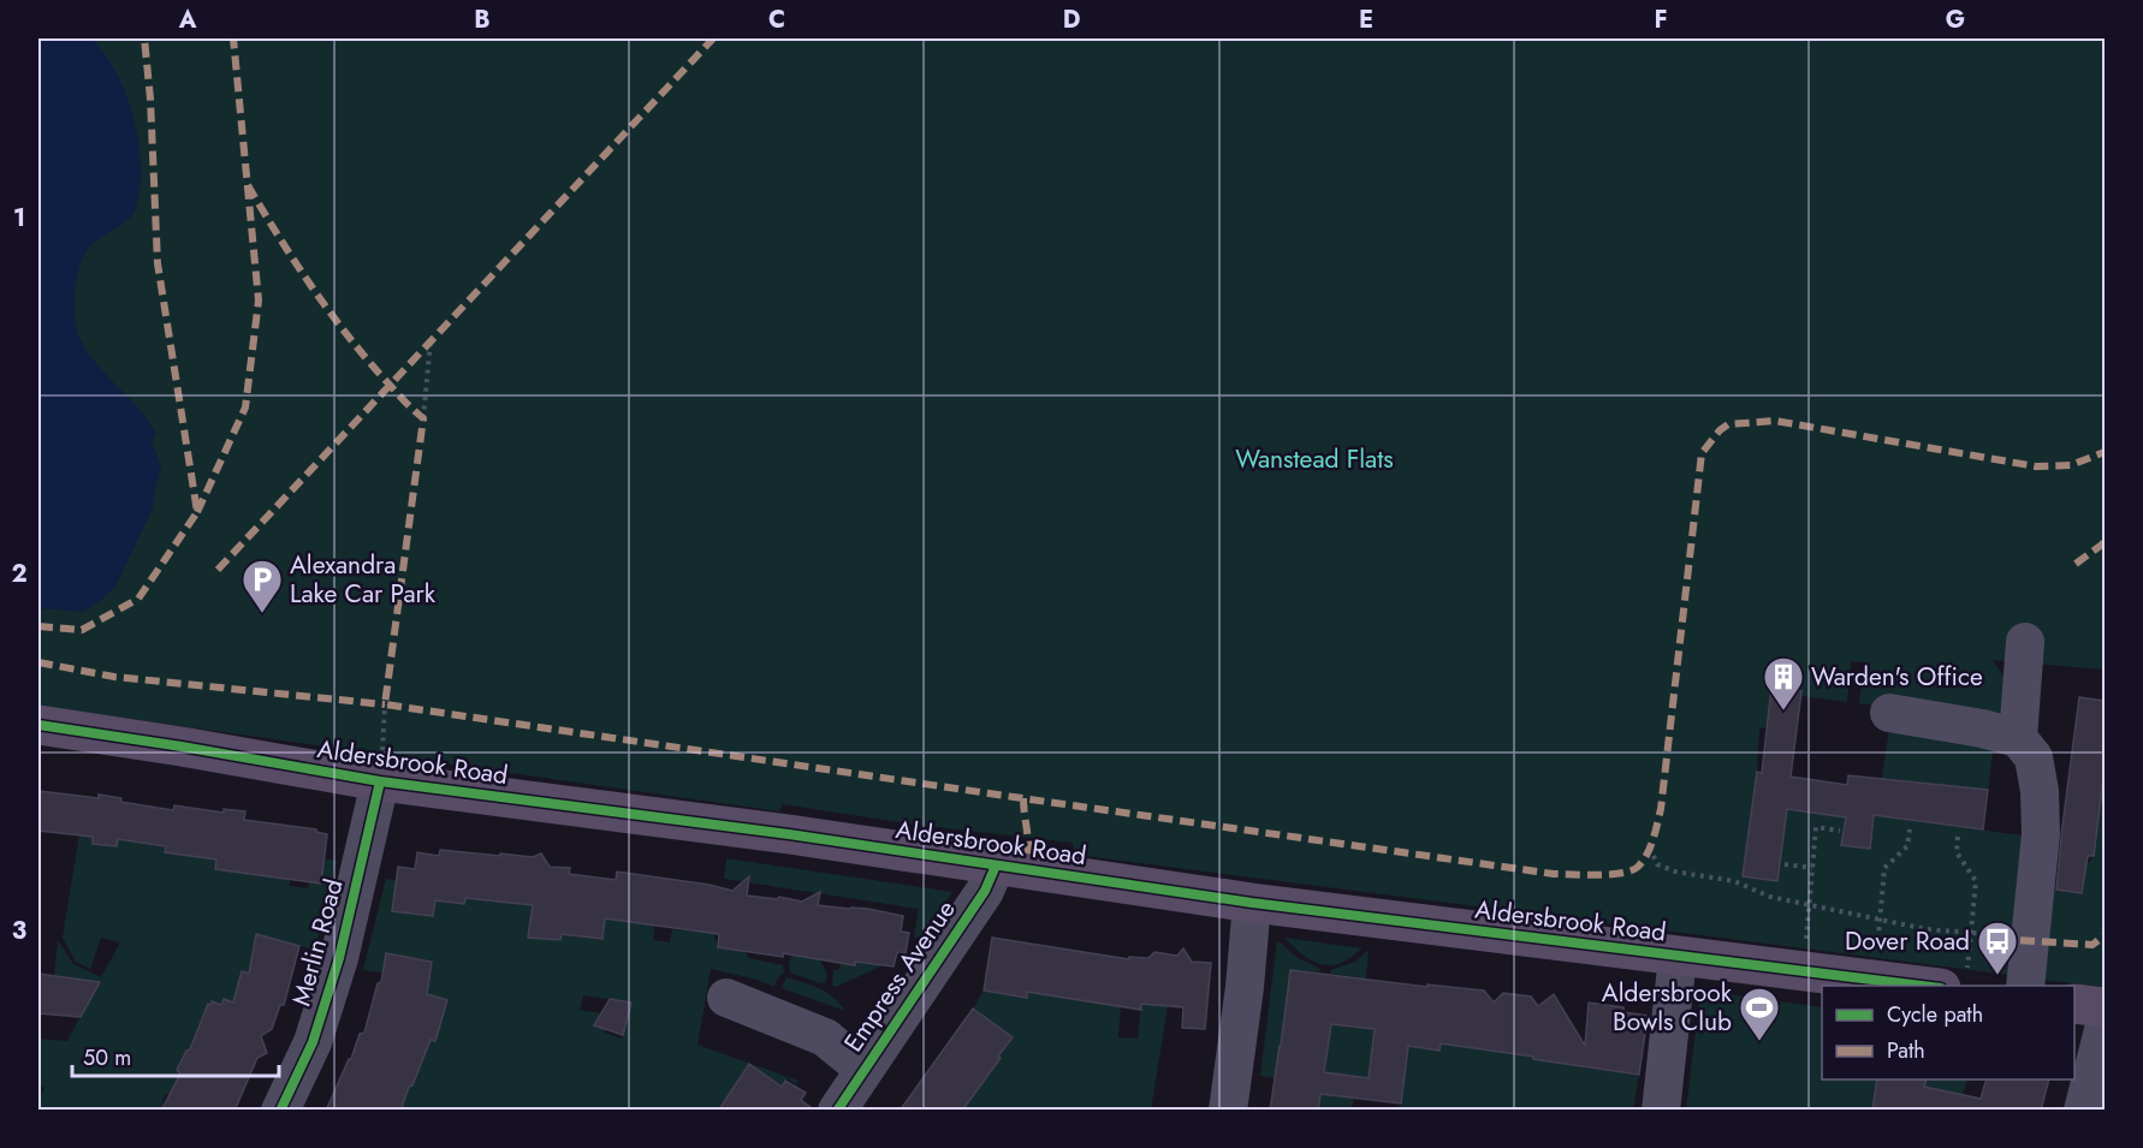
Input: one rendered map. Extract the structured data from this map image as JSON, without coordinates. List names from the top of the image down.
{
  "streets": {
    "main road": ["Aldersbrook Road"],
    "street": ["Merlin Road", "Empress Avenue"]
  },
  "crossings": [
    ["Aldersbrook Road", "Merlin Road"],
    ["Aldersbrook Road", "Empress Avenue"]
  ],
  "parks": ["Wanstead Flats"],
  "places": {
    "parking": ["Alexandra Lake Car Park"],
    "building": ["Warden's Office"],
    "bus stop": ["Dover Road"],
    "sports": ["Aldersbrook Bowls Club"]
  },
  "legend": ["Cycle path", "Path"],
  "scale_bar": "50 m",
  "grid": {
    "columns": [
      "A",
      "B",
      "C",
      "D",
      "E",
      "F",
      "G"
    ],
    "rows": ["1", "2", "3"]
  }
}
